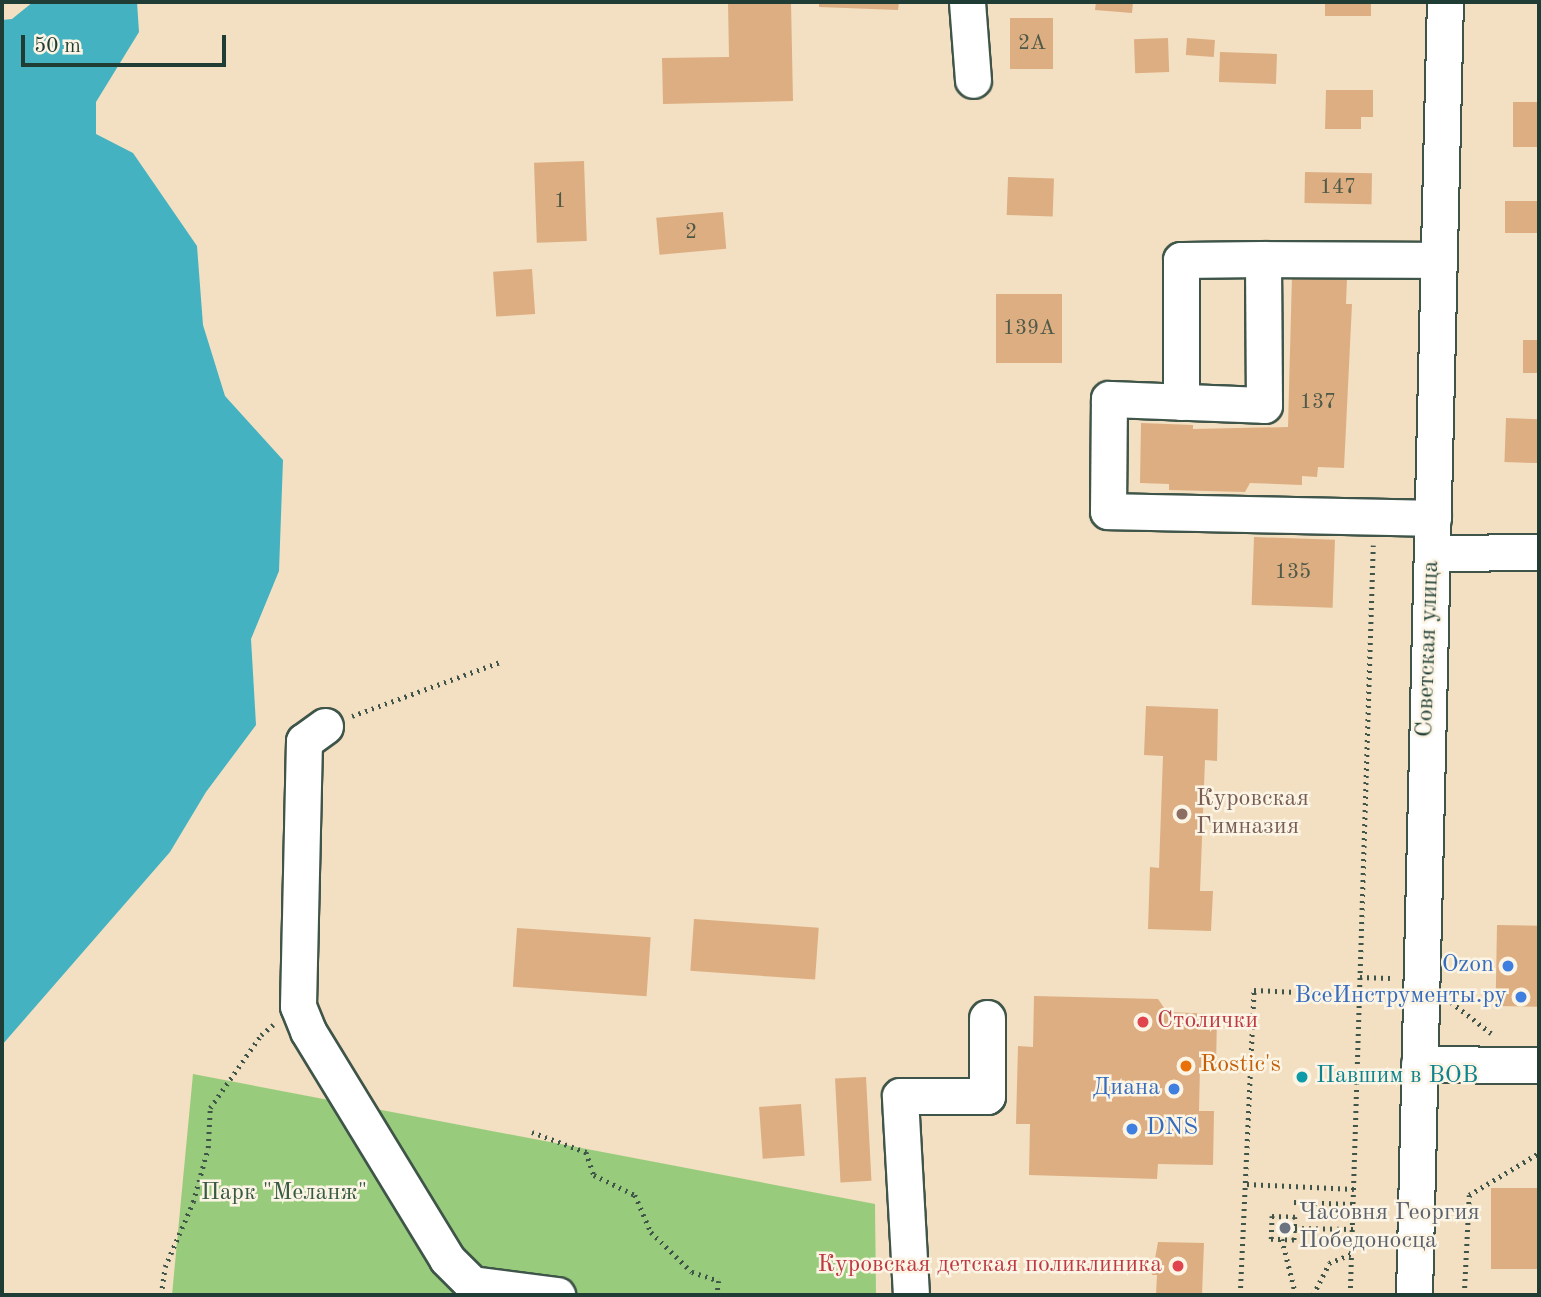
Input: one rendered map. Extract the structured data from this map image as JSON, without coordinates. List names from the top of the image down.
{
  "streets": {
    "street": ["Советская улица"]
  },
  "parks": ["Парк \"Меланж\""],
  "places": [
    "Куровская Гимназия",
    "Ozon",
    "ВсеИнструменты.ру",
    "Столички",
    "Rostic's",
    "Павшим в ВОВ",
    "Диана",
    "DNS",
    "Часовня Георгия Победоносца",
    "Куровская детская поликлиника"
  ],
  "house_numbers": [
    "2А",
    "147",
    "1",
    "2",
    "139А",
    "137",
    "135"
  ],
  "scale_bar": "50 m"
}
